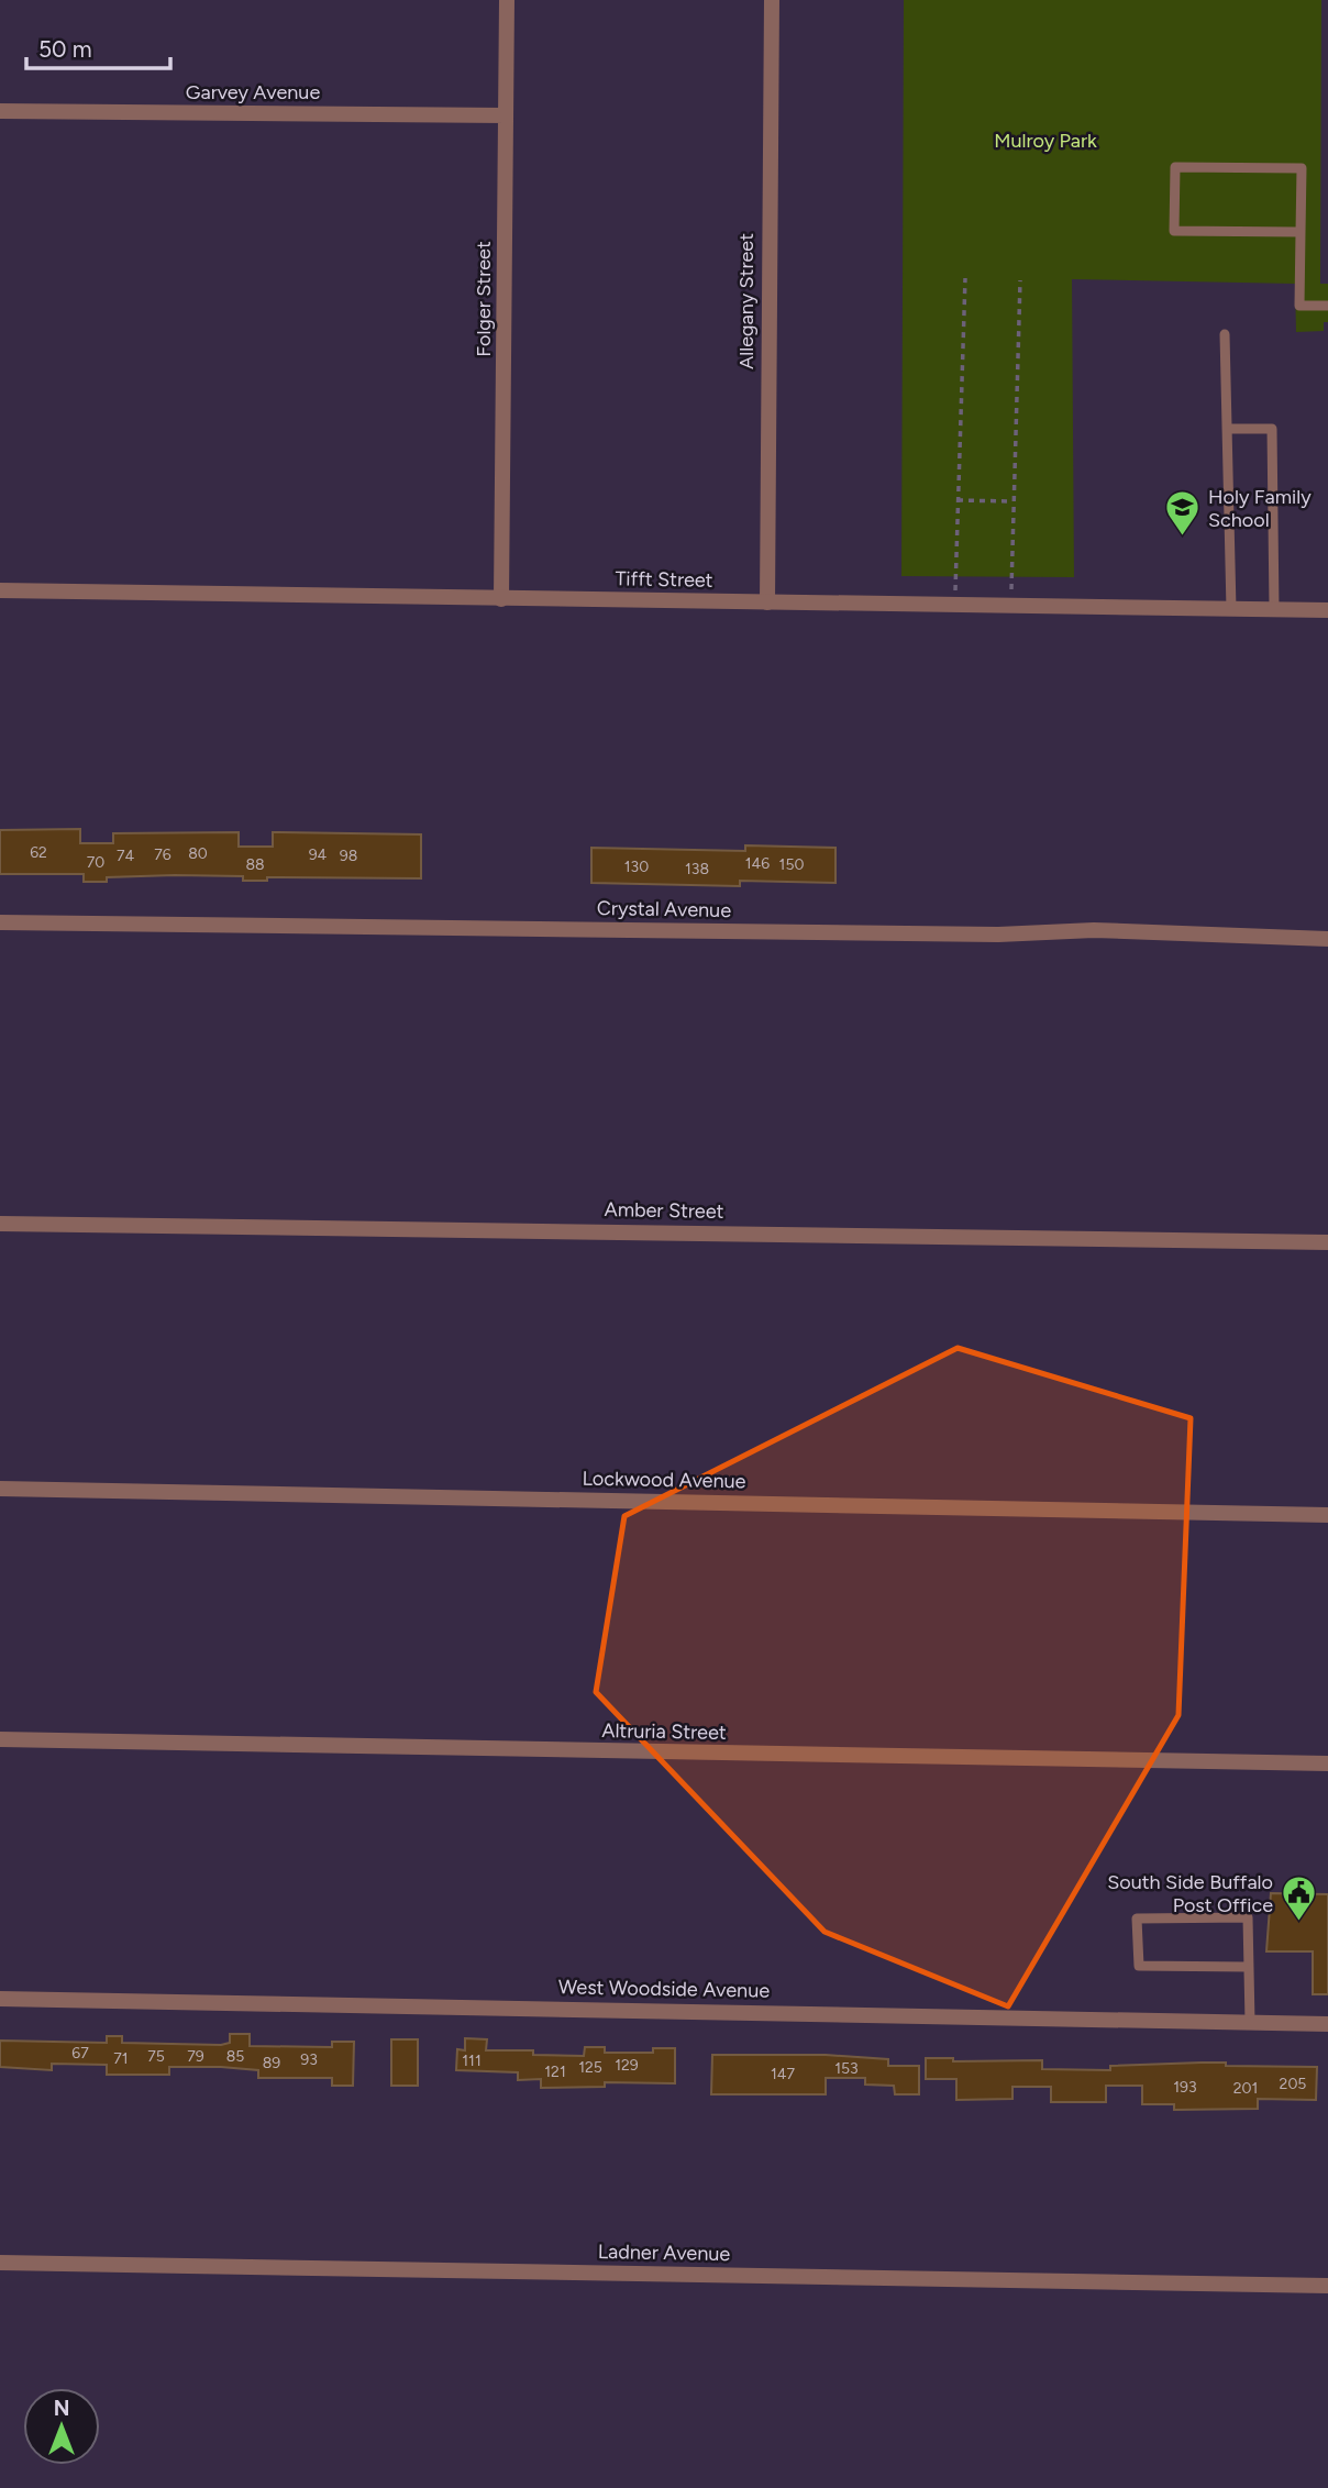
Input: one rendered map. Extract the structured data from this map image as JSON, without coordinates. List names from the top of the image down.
{
  "streets": {
    "street": [
      "Garvey Avenue",
      "Folger Street",
      "Allegany Street",
      "Tifft Street",
      "Crystal Avenue",
      "Amber Street",
      "Lockwood Avenue",
      "Altruria Street",
      "West Woodside Avenue",
      "Ladner Avenue"
    ]
  },
  "crossings": [
    ["Garvey Avenue", "Folger Street"],
    ["Folger Street", "Tifft Street"],
    ["Allegany Street", "Tifft Street"]
  ],
  "parks": ["Mulroy Park"],
  "places": {
    "school or university": ["Holy Family School"],
    "public building": ["South Side Buffalo Post Office"]
  },
  "house_numbers": [
    "62",
    "80",
    "76",
    "94",
    "74",
    "98",
    "70",
    "146",
    "88",
    "150",
    "130",
    "138",
    "67",
    "75",
    "79",
    "85",
    "71",
    "93",
    "111",
    "89",
    "129",
    "125",
    "153",
    "121",
    "147",
    "205",
    "193",
    "201"
  ],
  "scale_bar": "50 m",
  "north": "top"
}
